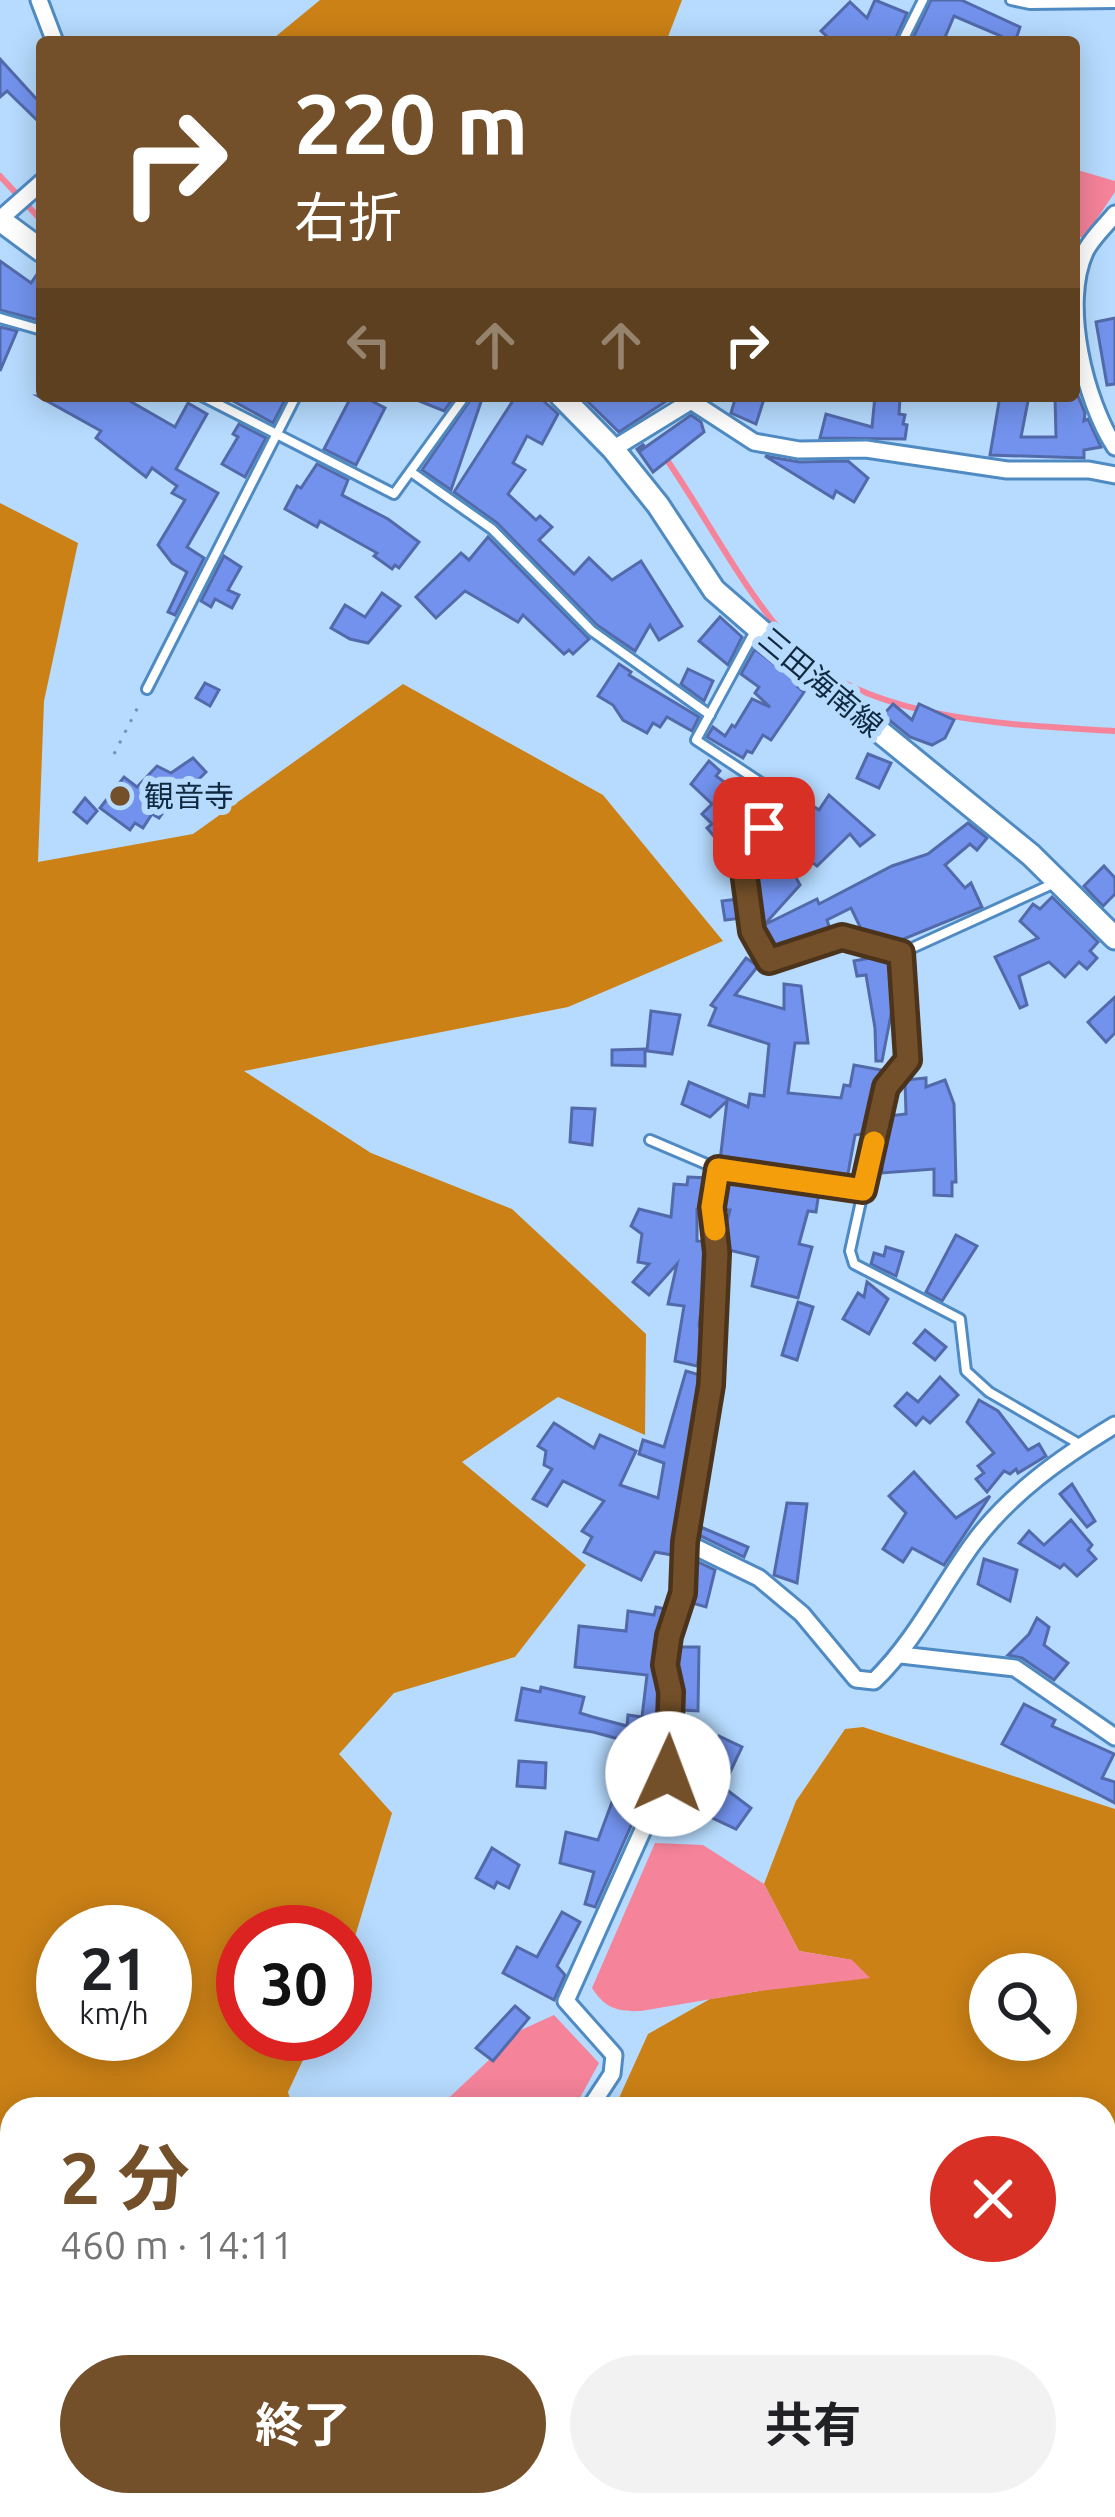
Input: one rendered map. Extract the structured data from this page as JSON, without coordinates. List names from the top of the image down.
{
  "streets": {
    "main road": ["三田海南線"]
  },
  "places": ["観音寺"],
  "page": {
    "turn": ["220 m", "右折"],
    "speed": "21 km/h",
    "limit": "30",
    "heading": ["2 分", "460 m · 14:11"],
    "buttons": ["終了", "共有"]
  }
}
